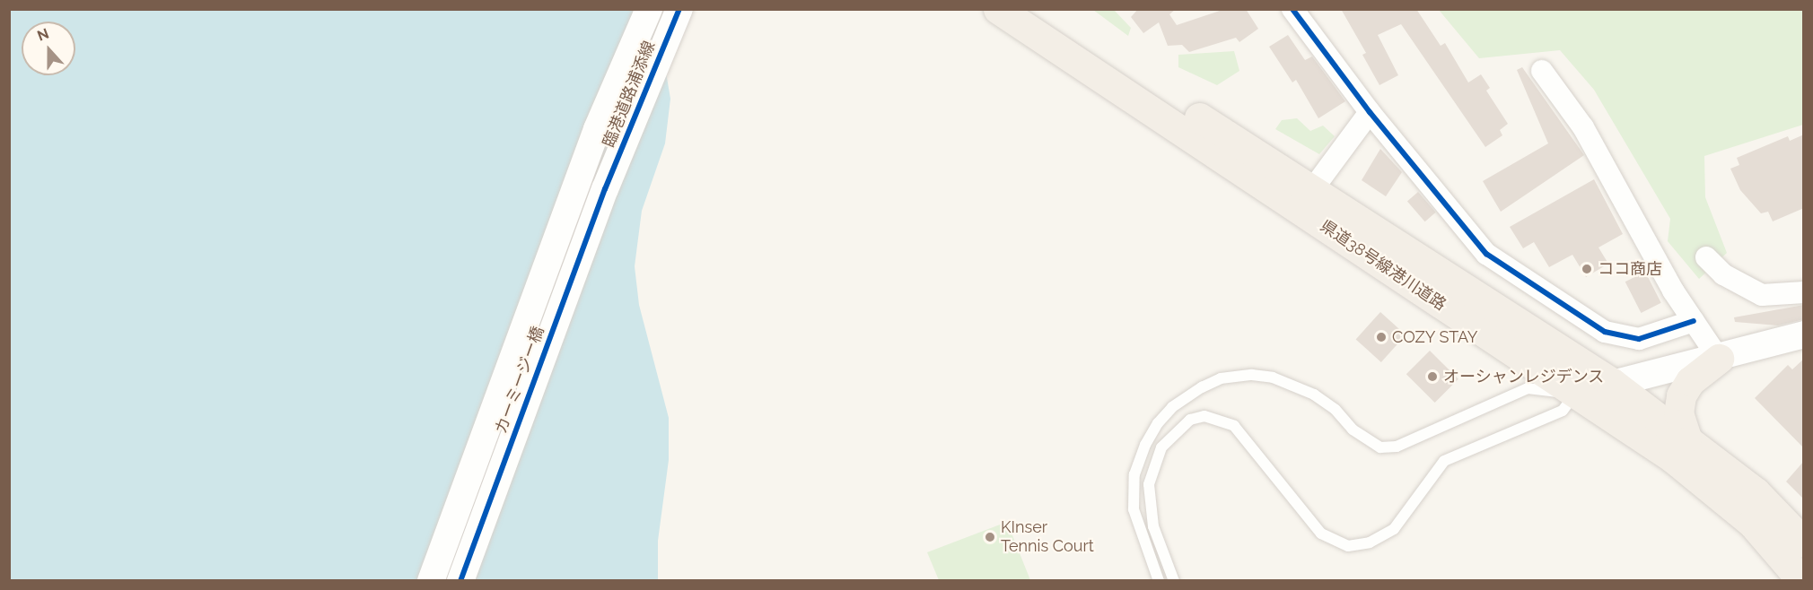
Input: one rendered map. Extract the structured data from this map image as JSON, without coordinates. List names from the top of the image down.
{
  "streets": {
    "main road": ["県道38号線港川道路"],
    "street": ["臨港道路浦添線", "カーミージー橋"]
  },
  "crossings": [
    ["臨港道路浦添線", "カーミージー橋"]
  ],
  "places": [
    "ココ商店",
    "COZY STAY",
    "オーシャンレジデンス",
    "KInser Tennis Court"
  ],
  "north": "top"
}
